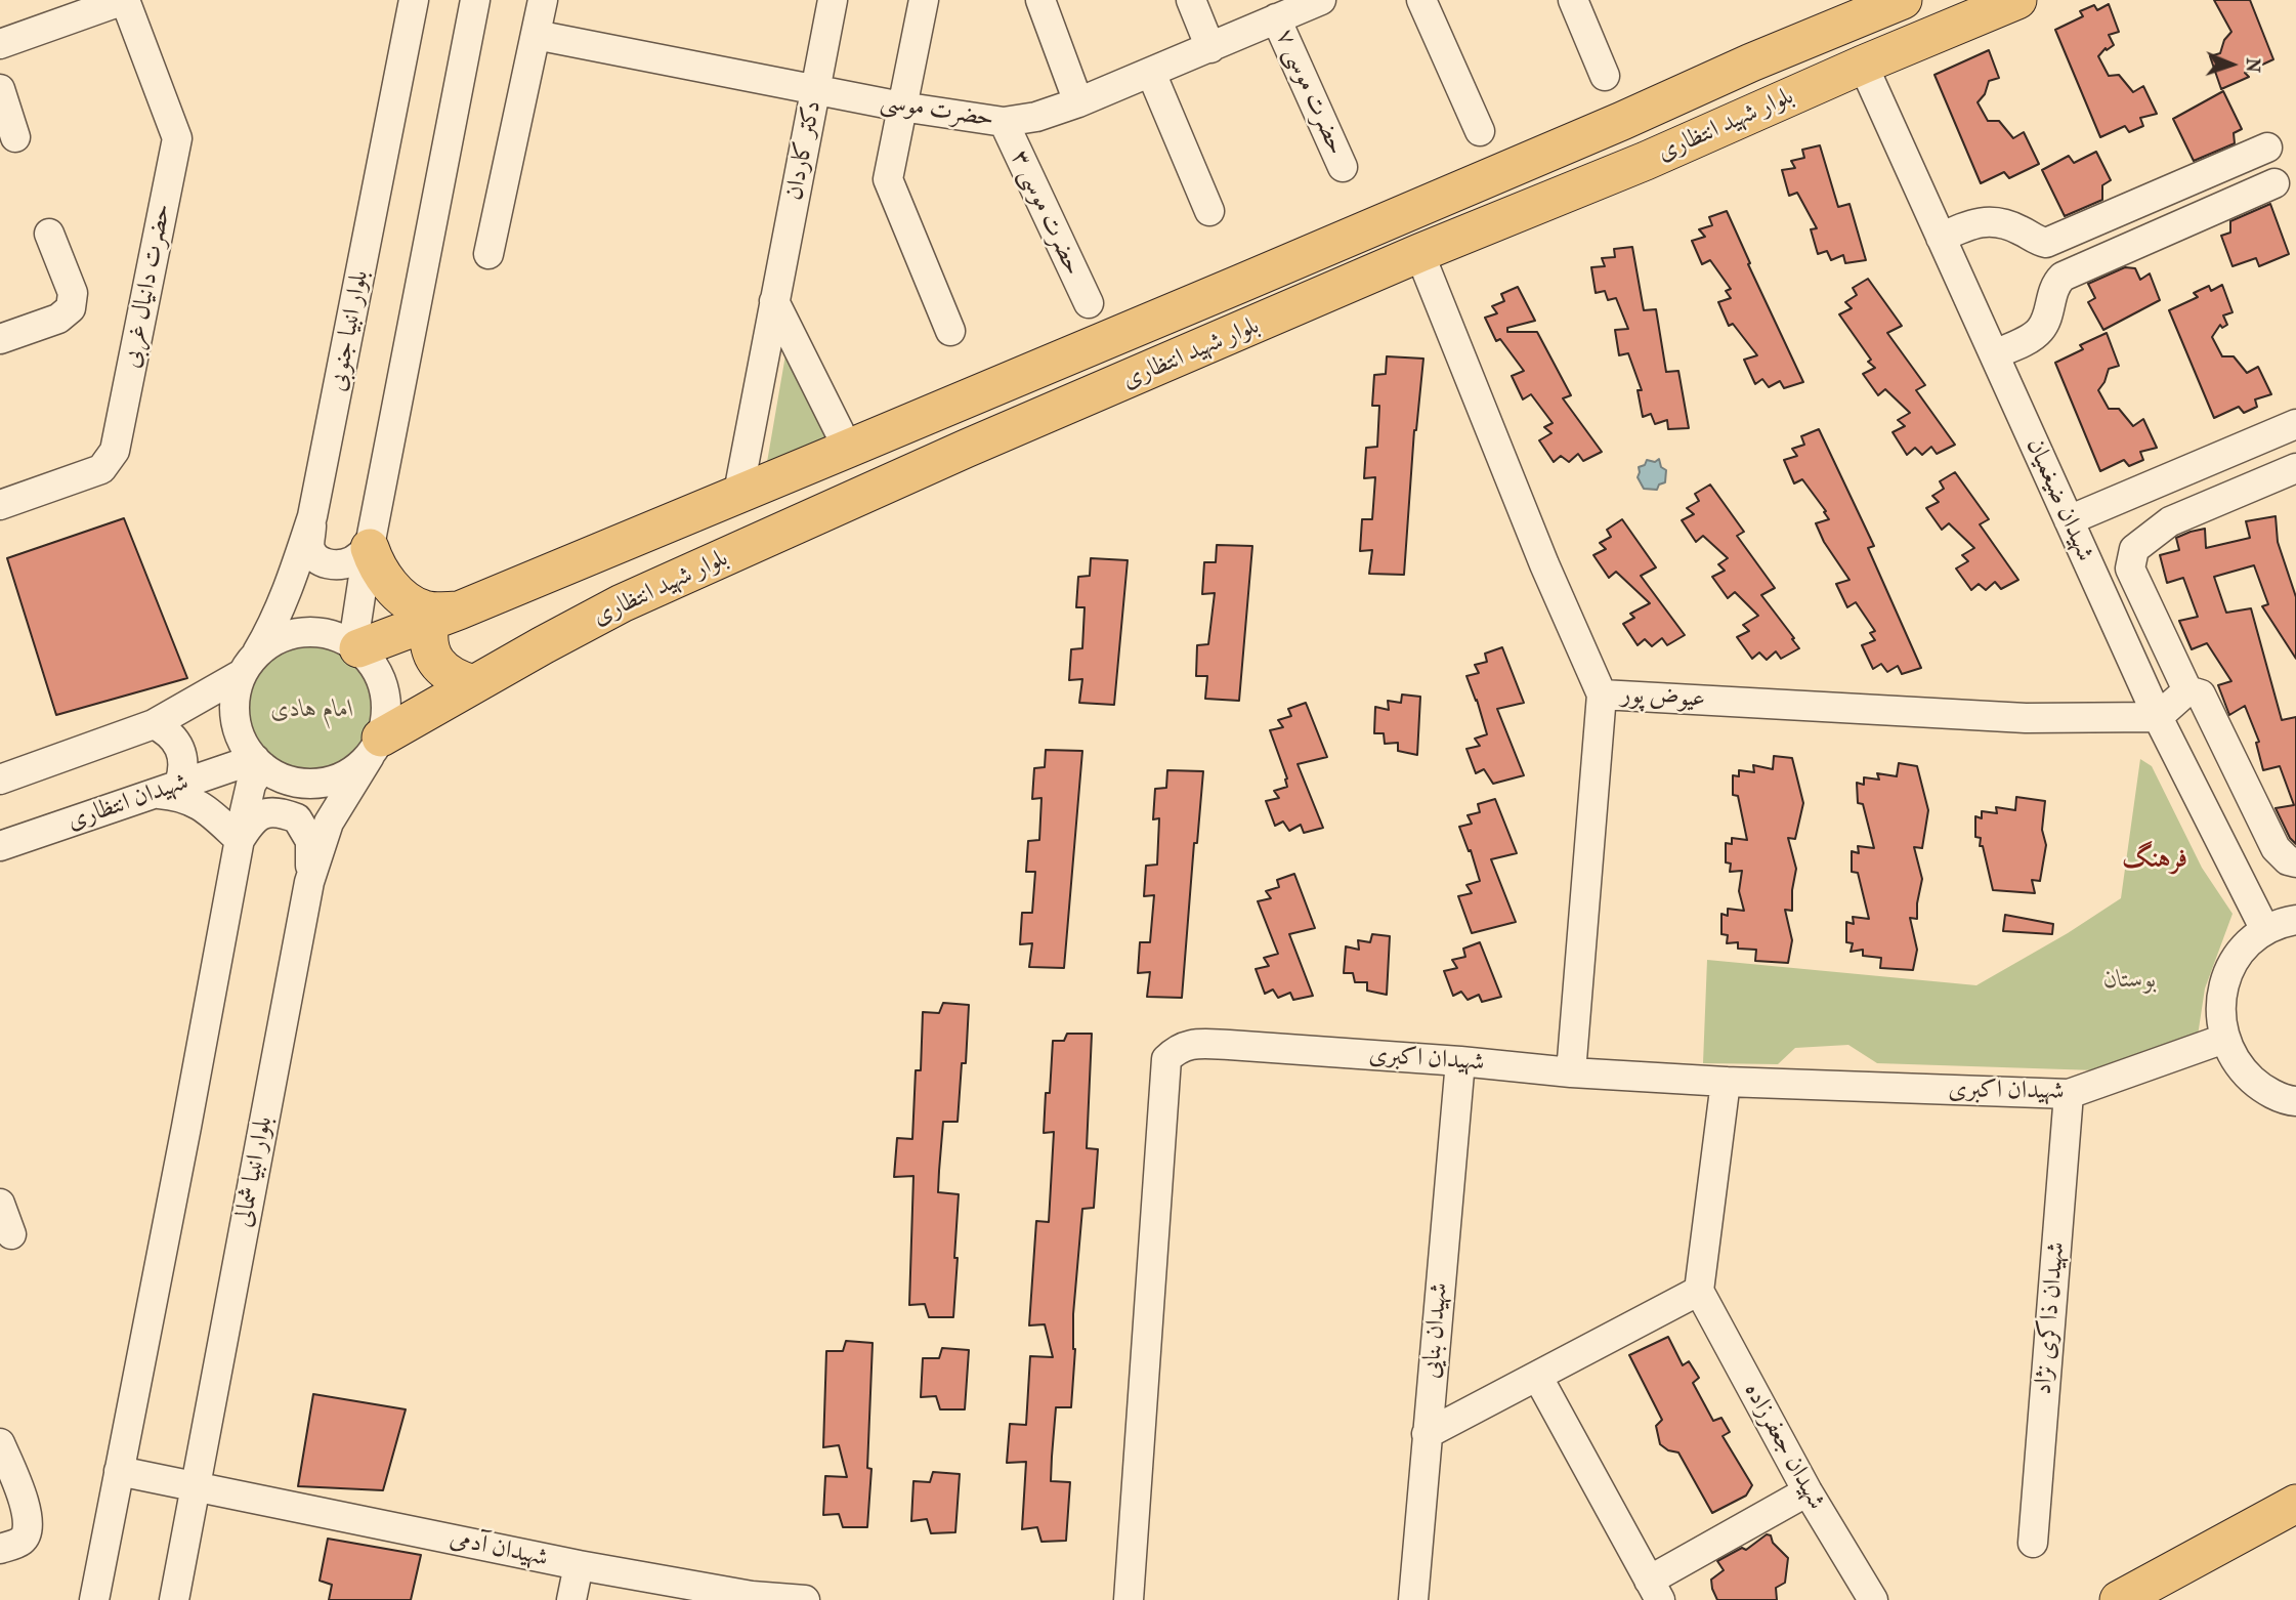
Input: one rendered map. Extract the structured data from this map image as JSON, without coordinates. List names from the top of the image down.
{
  "streets": {
    "main road": ["بلوار شهید انتظاری"],
    "street": [
      "حضرت موسی ۷",
      "حضرت موسی",
      "دکتر کاردان",
      "حضرت موسی ۳",
      "حضرت دانیال غربی",
      "بلوار انبیا جنوبی",
      "شهیدان ضیغمیان",
      "عیوض پور",
      "شهیدان انتظاری",
      "شهیدان اکبری",
      "بلوار انبیا شمالی",
      "شهیدان ذاکری نژاد",
      "شهیدان بنایی",
      "شهیدان جعفرزاده",
      "شهیدان آدمی"
    ]
  },
  "crossings": [
    ["حضرت موسی ۷", "حضرت موسی"],
    ["حضرت موسی", "دکتر کاردان"],
    ["حضرت موسی", "حضرت موسی ۳"],
    ["بلوار شهید انتظاری", "دکتر کاردان"],
    ["بلوار شهید انتظاری", "بلوار انبیا جنوبی"],
    ["بلوار شهید انتظاری", "شهیدان ضیغمیان"],
    ["بلوار شهید انتظاری", "عیوض پور"],
    ["بلوار شهید انتظاری", "شهیدان انتظاری"],
    ["بلوار شهید انتظاری", "بلوار انبیا شمالی"],
    ["بلوار انبیا جنوبی", "شهیدان انتظاری"],
    ["بلوار انبیا جنوبی", "بلوار انبیا شمالی"],
    ["شهیدان ضیغمیان", "عیوض پور"],
    ["شهیدان انتظاری", "بلوار انبیا شمالی"],
    ["شهیدان اکبری", "شهیدان ذاکری نژاد"],
    ["شهیدان اکبری", "شهیدان بنایی"],
    ["بلوار انبیا شمالی", "شهیدان آدمی"]
  ],
  "districts": ["فرهنگ"],
  "parks": ["امام هادی", "بوستان"],
  "north": "right"
}
